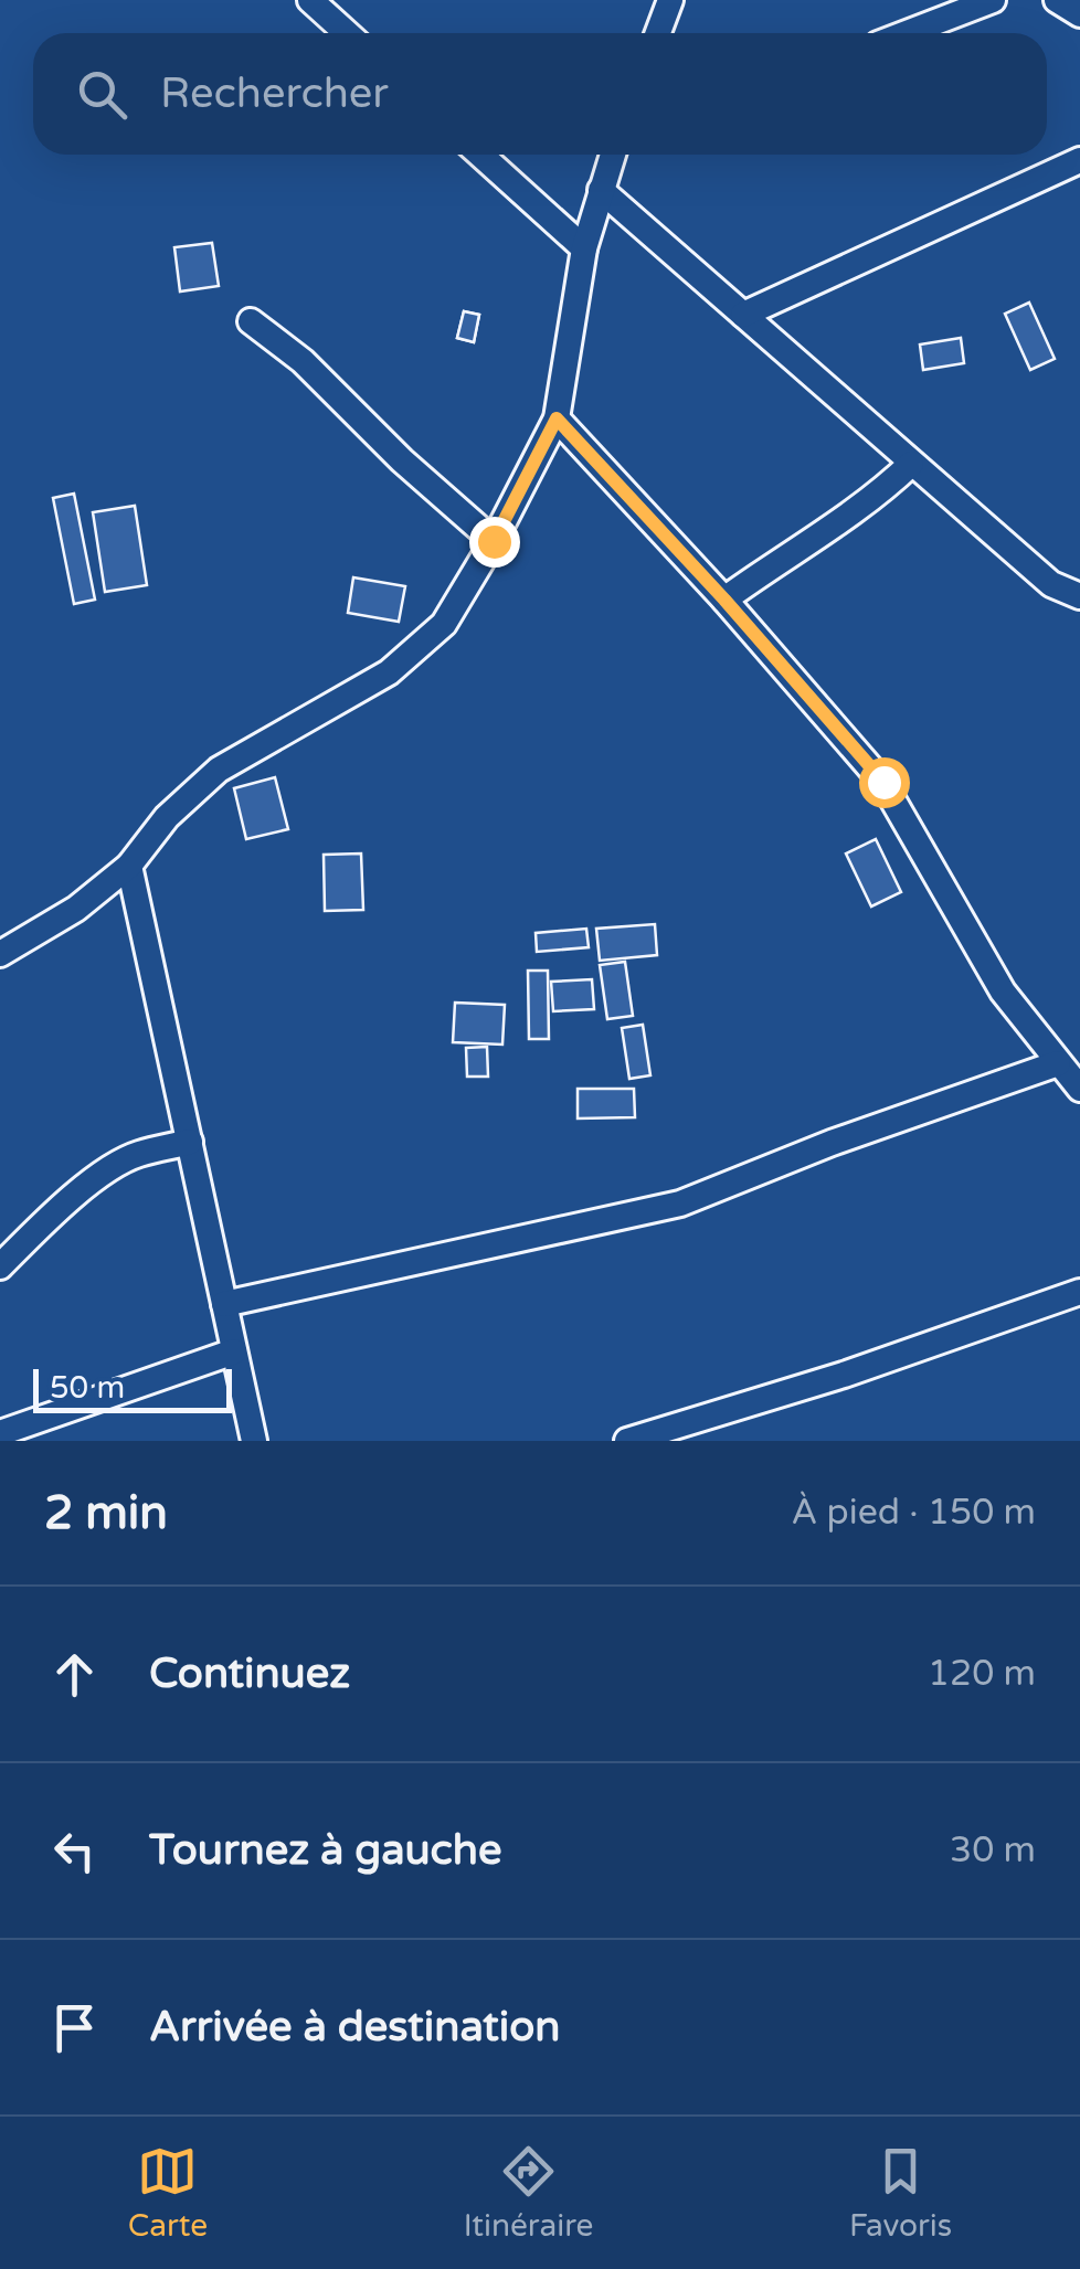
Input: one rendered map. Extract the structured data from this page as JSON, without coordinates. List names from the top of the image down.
{
  "scale_bar": "50 m",
  "page": {
    "search": "Rechercher",
    "scale": "50 m",
    "heading": ["2 min", "À pied · 150 m"],
    "list": [
      ["Continuez", "120 m"],
      ["Tournez à gauche", "30 m"],
      "Arrivée à destination"
    ],
    "nav": ["Carte", "Itinéraire", "Favoris"]
  }
}
